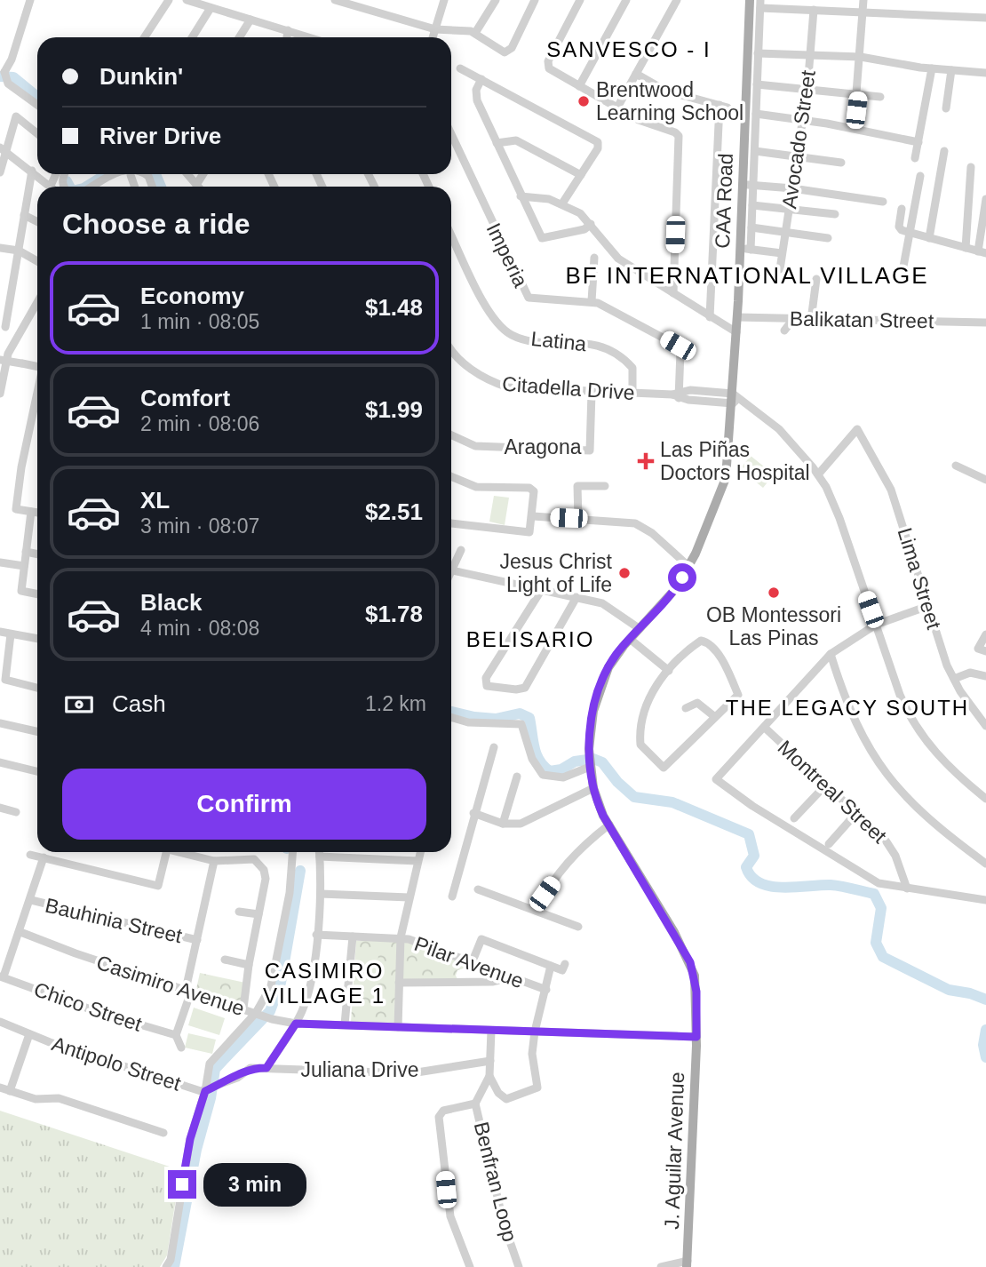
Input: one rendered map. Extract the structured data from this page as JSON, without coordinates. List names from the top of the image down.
{
  "streets": {
    "main road": ["CAA Road", "J. Aguilar Avenue"],
    "street": [
      "Avocado Street",
      "Imperia",
      "Balikatan Street",
      "Latina",
      "Citadella Drive",
      "Aragona",
      "Lima Street",
      "Montreal Street",
      "Bauhinia Street",
      "Pilar Avenue",
      "Casimiro Avenue",
      "Chico Street",
      "Antipolo Street",
      "Juliana Drive",
      "Benfran Loop"
    ]
  },
  "crossings": [
    ["CAA Road", "Balikatan Street"],
    ["CAA Road", "Citadella Drive"],
    ["Imperia", "Citadella Drive"],
    ["Latina", "Citadella Drive"],
    ["Citadella Drive", "Aragona"],
    ["Casimiro Avenue", "J. Aguilar Avenue"],
    ["Antipolo Street", "Juliana Drive"]
  ],
  "districts": [
    "SANVESCO - I",
    "BF INTERNATIONAL VILLAGE",
    "BELISARIO",
    "THE LEGACY SOUTH",
    "CASIMIRO VILLAGE 1"
  ],
  "places": {
    "other": ["Brentwood Learning School", "Jesus Christ Light of Life", "OB Montessori Las Pinas"],
    "health": ["Las Piñas Doctors Hospital"]
  },
  "page": {
    "banner": ["Dunkin'", "River Drive"],
    "heading": "Choose a ride",
    "list": [
      {
        "name": "Economy",
        "note": "1 min · 08:05",
        "value": "$1.48"
      },
      {
        "name": "Comfort",
        "note": "2 min · 08:06",
        "value": "$1.99"
      },
      {
        "name": "XL",
        "note": "3 min · 08:07",
        "value": "$2.51"
      },
      {
        "name": "Black",
        "note": "4 min · 08:08",
        "value": "$1.78"
      }
    ],
    "pay": ["Cash", "1.2 km"],
    "buttons": "Confirm",
    "bubble": "3 min"
  }
}
